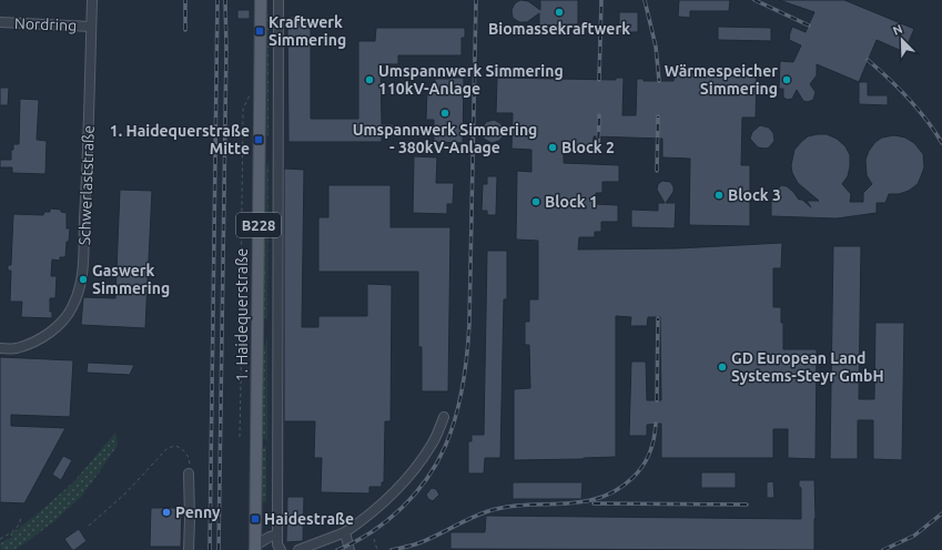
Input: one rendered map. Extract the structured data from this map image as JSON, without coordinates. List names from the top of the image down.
{
  "streets": {
    "main road": ["B228", "1. Haidequerstraße"],
    "lane": ["Nordring", "Schwerlaststraße"]
  },
  "crossings": [
    ["Nordring", "Schwerlaststraße"]
  ],
  "places": {
    "other": [
      "Biomassekraftwerk",
      "Umspannwerk Simmering 110kV-Anlage",
      "Wärmespeicher Simmering",
      "Umspannwerk Simmering - 380kV-Anlage",
      "Block 2",
      "Block 3",
      "Block 1",
      "Gaswerk Simmering",
      "GD European Land Systems-Steyr GmbH",
      "Penny"
    ],
    "transit": ["Kraftwerk Simmering", "1. Haidequerstraße Mitte", "Haidestraße"]
  },
  "north": "top left"
}
